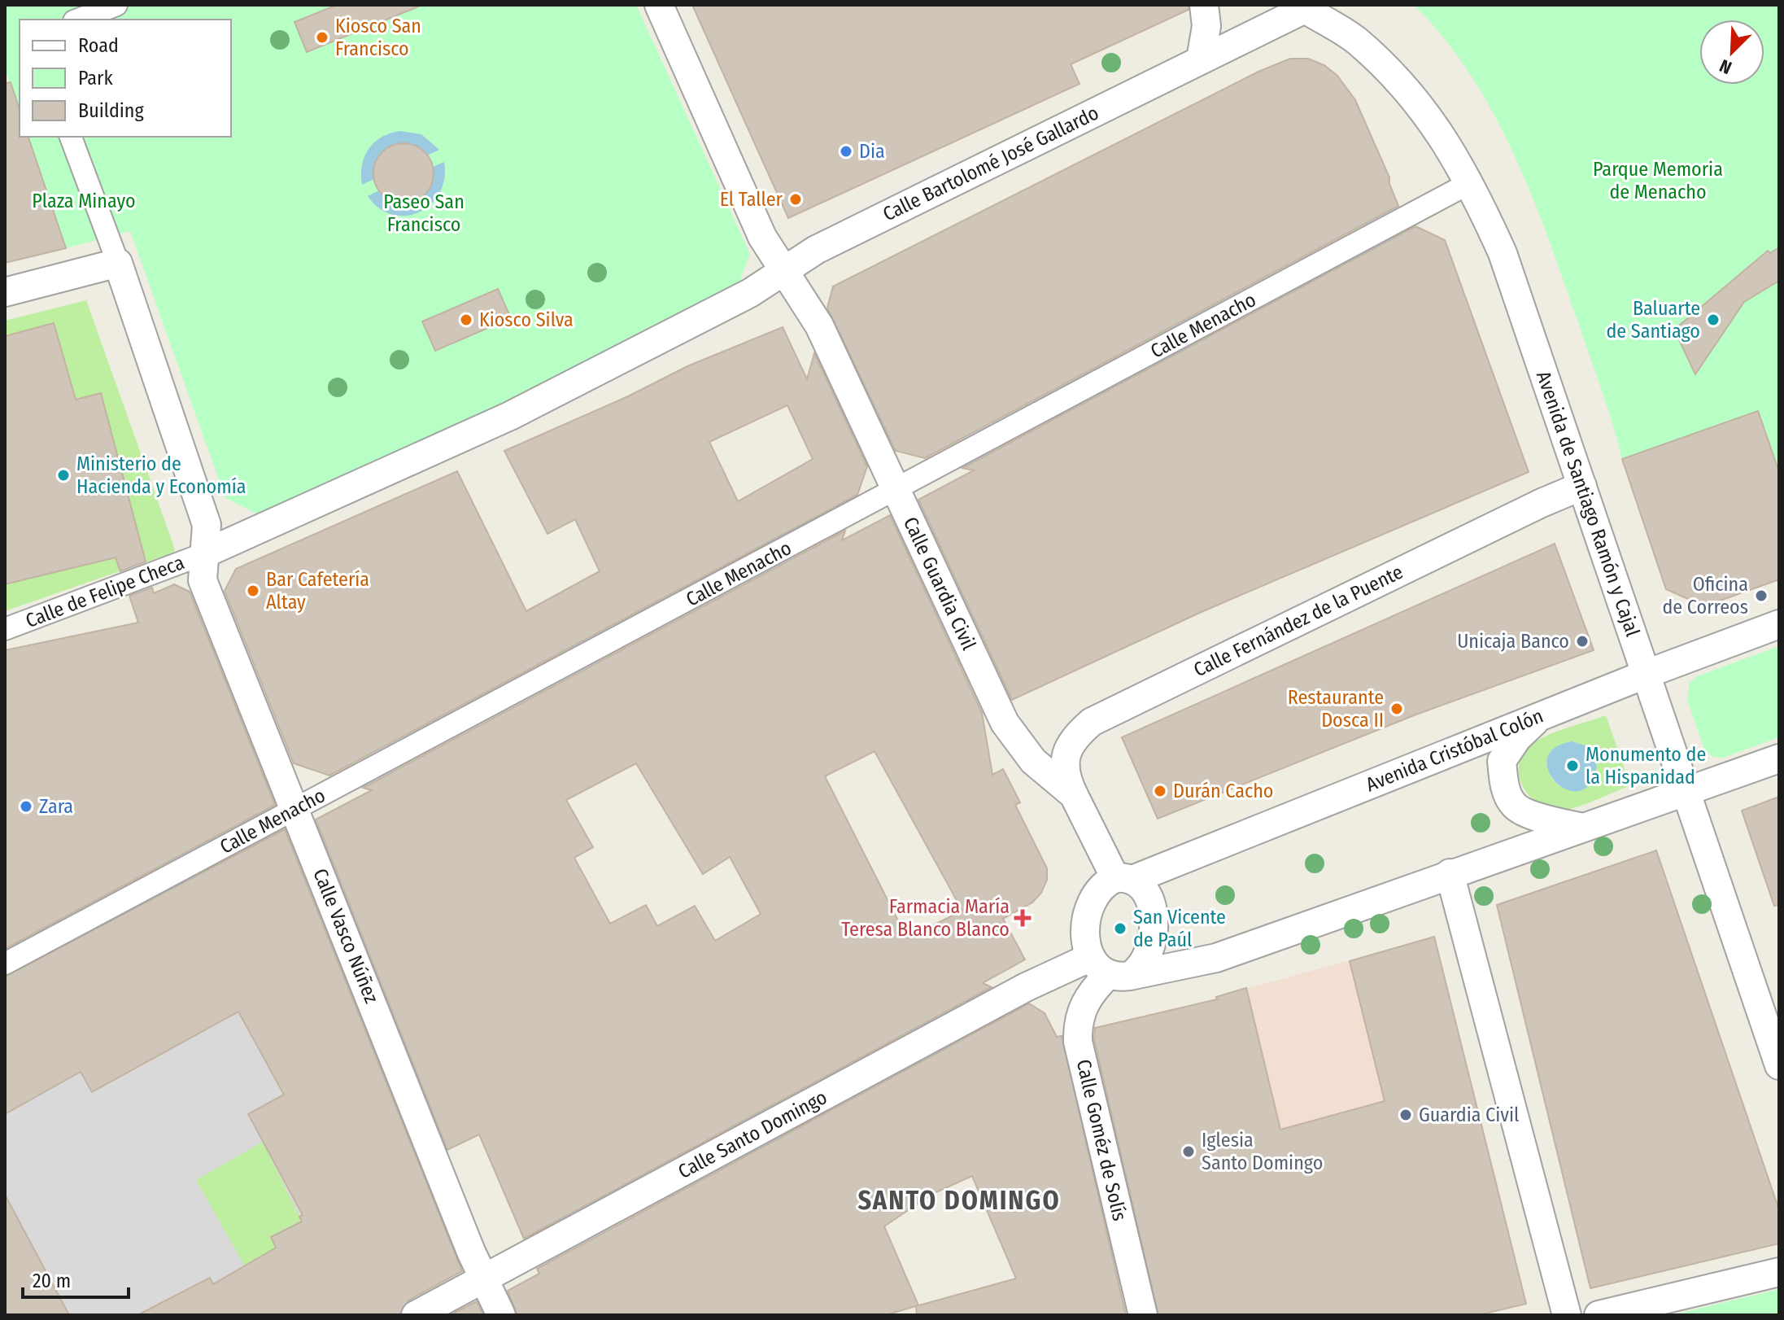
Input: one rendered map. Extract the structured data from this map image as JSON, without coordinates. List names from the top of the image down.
{
  "streets": {
    "street": [
      "Calle Bartolomé José Gallardo",
      "Calle Menacho",
      "Avenida de Santiago Ramón y Cajal",
      "Calle Guardia Civil",
      "Calle de Felipe Checa",
      "Calle Fernández de la Puente",
      "Avenida Cristóbal Colón",
      "Calle Vasco Núñez",
      "Calle Santo Domingo",
      "Calle Goméz de Solís"
    ]
  },
  "crossings": [
    ["Calle Bartolomé José Gallardo", "Avenida de Santiago Ramón y Cajal"],
    ["Calle Bartolomé José Gallardo", "Calle Guardia Civil"],
    ["Calle Menacho", "Avenida de Santiago Ramón y Cajal"],
    ["Calle Menacho", "Calle Guardia Civil"],
    ["Calle Menacho", "Calle Vasco Núñez"],
    ["Avenida de Santiago Ramón y Cajal", "Calle Fernández de la Puente"],
    ["Avenida de Santiago Ramón y Cajal", "Avenida Cristóbal Colón"],
    ["Calle Guardia Civil", "Calle Fernández de la Puente"],
    ["Calle Guardia Civil", "Avenida Cristóbal Colón"],
    ["Calle Guardia Civil", "Calle Santo Domingo"],
    ["Calle Guardia Civil", "Calle Goméz de Solís"],
    ["Calle de Felipe Checa", "Calle Vasco Núñez"],
    ["Avenida Cristóbal Colón", "Calle Santo Domingo"],
    ["Avenida Cristóbal Colón", "Calle Goméz de Solís"],
    ["Calle Vasco Núñez", "Calle Santo Domingo"],
    ["Calle Santo Domingo", "Calle Goméz de Solís"]
  ],
  "districts": ["SANTO DOMINGO"],
  "parks": ["Parque Memoria de Menacho", "Plaza Minayo", "Paseo San Francisco"],
  "places": {
    "other": [
      "Kiosco San Francisco",
      "Dia",
      "El Taller",
      "Kiosco Silva",
      "Baluarte de Santiago",
      "Ministerio de Hacienda y Economía",
      "Bar Cafetería Altay",
      "Oficina de Correos",
      "Unicaja Banco",
      "Restaurante Dosca II",
      "Monumento de la Hispanidad",
      "Durán Cacho",
      "Zara",
      "San Vicente de Paúl",
      "Guardia Civil",
      "Iglesia Santo Domingo"
    ],
    "health": ["Farmacia María Teresa Blanco Blanco"]
  },
  "legend": ["Road", "Park", "Building"],
  "scale_bar": "20 m",
  "north": "bottom left"
}
